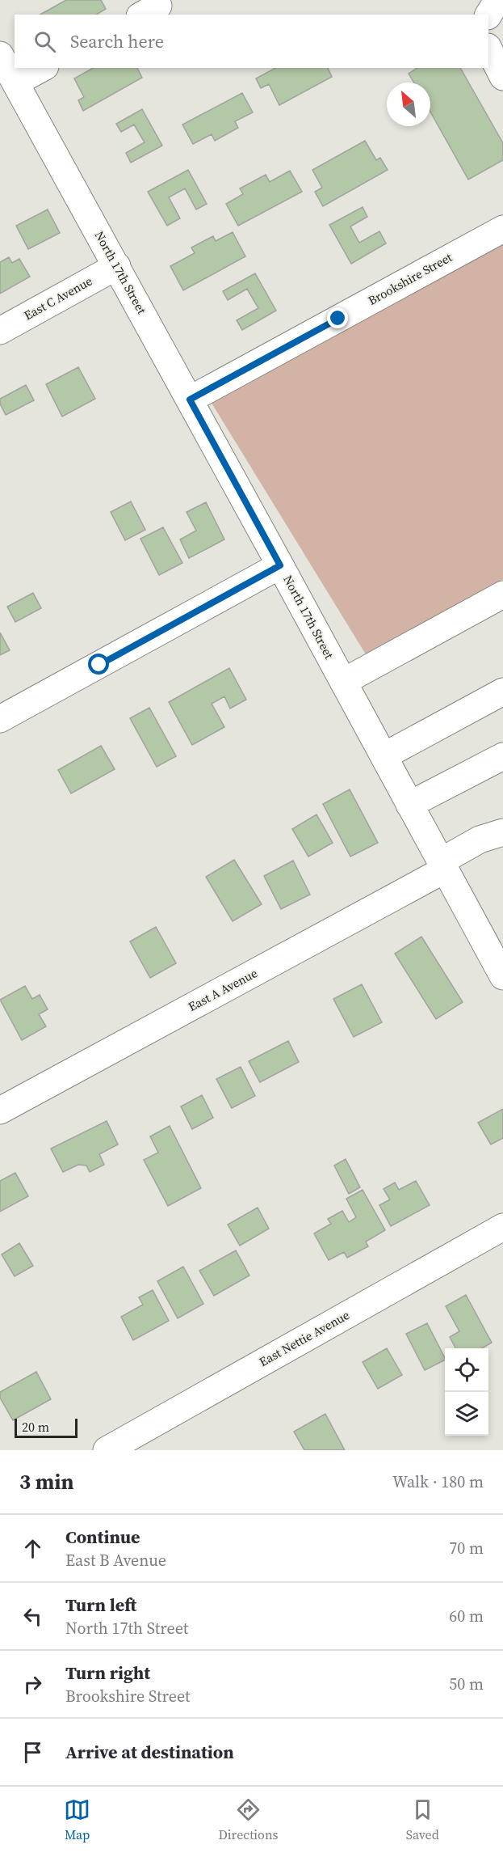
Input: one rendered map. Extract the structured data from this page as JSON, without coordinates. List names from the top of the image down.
{
  "streets": {
    "street": [
      "North 17th Street",
      "Brookshire Street",
      "East C Avenue",
      "East A Avenue",
      "East Nettie Avenue"
    ]
  },
  "crossings": [
    ["North 17th Street", "Brookshire Street"],
    ["North 17th Street", "East C Avenue"],
    ["North 17th Street", "East A Avenue"]
  ],
  "scale_bar": "20 m",
  "north": "top left",
  "page": {
    "search": "Search here",
    "scale": "20 m",
    "heading": ["3 min", "Walk · 180 m"],
    "list": [
      ["Continue", "East B Avenue", "70 m"],
      ["Turn left", "North 17th Street", "60 m"],
      ["Turn right", "Brookshire Street", "50 m"],
      "Arrive at destination"
    ],
    "nav": ["Map", "Directions", "Saved"]
  }
}
